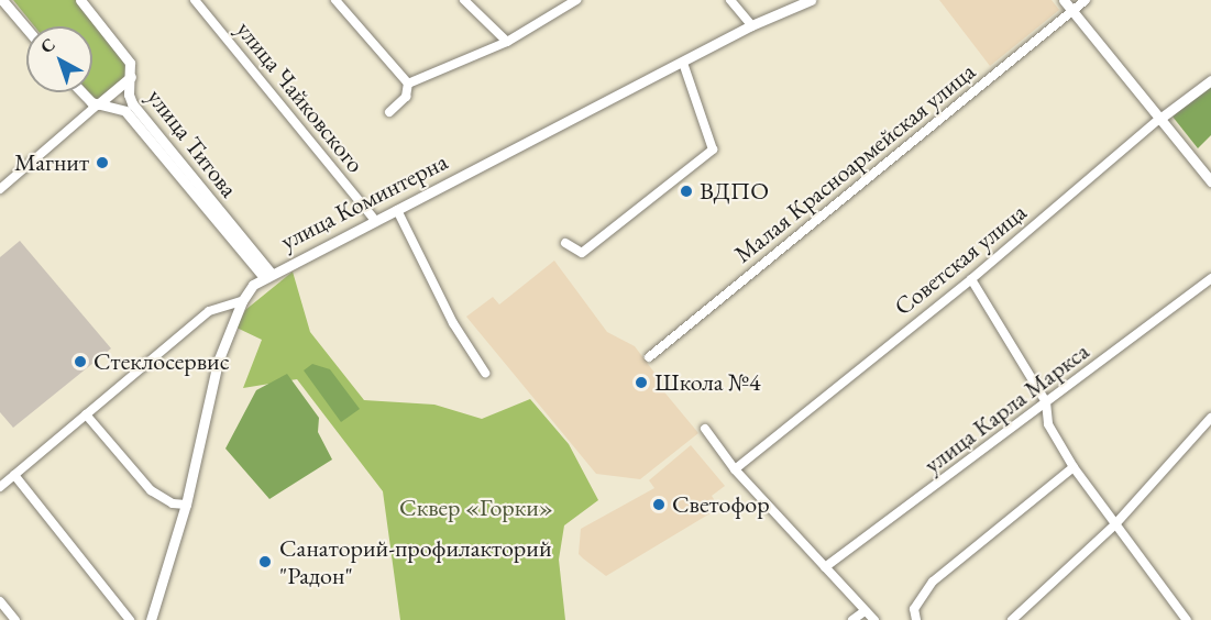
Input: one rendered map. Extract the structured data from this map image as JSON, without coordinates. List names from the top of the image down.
{
  "streets": {
    "street": [
      "улица Чайковского",
      "улица Титова",
      "Малая Красноармейская улица",
      "улица Коминтерна",
      "Советская улица",
      "улица Карла Маркса"
    ]
  },
  "crossings": [
    ["улица Чайковского", "улица Коминтерна"],
    ["улица Титова", "улица Коминтерна"]
  ],
  "parks": ["Сквер «Горки»"],
  "places": [
    "Магнит",
    "ВДПО",
    "Стеклосервис",
    "Школа №4",
    "Светофор",
    "Санаторий-профилакторий \"Радон\""
  ],
  "north": "top left"
}
